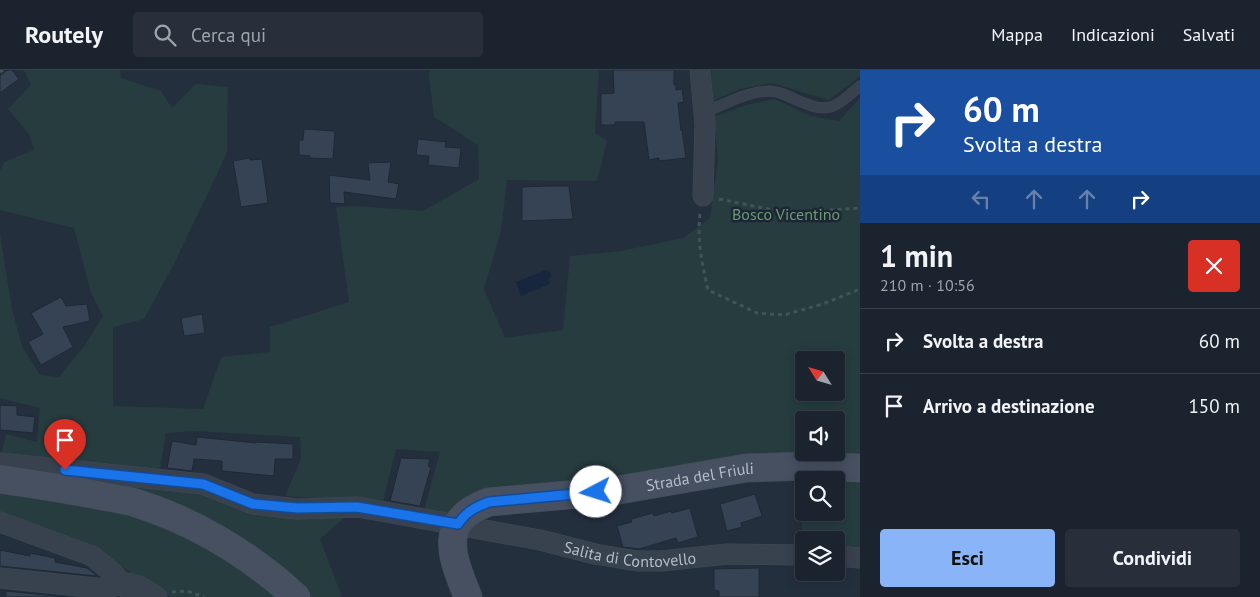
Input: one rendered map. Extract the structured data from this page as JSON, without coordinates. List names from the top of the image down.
{
  "streets": {
    "main road": ["Strada del Friuli"],
    "street": ["Salita di Contovello"]
  },
  "crossings": [
    ["Strada del Friuli", "Salita di Contovello"]
  ],
  "parks": ["Bosco Vicentino"],
  "north": "top left",
  "page": {
    "header": "Routely",
    "search": "Cerca qui",
    "nav": ["Mappa", "Indicazioni", "Salvati"],
    "turn": ["60 m", "Svolta a destra"],
    "heading": ["1 min", "210 m · 10:56"],
    "list": [
      {
        "name": "Svolta a destra",
        "value": "60 m"
      },
      {
        "name": "Arrivo a destinazione",
        "value": "150 m"
      }
    ],
    "buttons": ["Esci", "Condividi"]
  }
}
